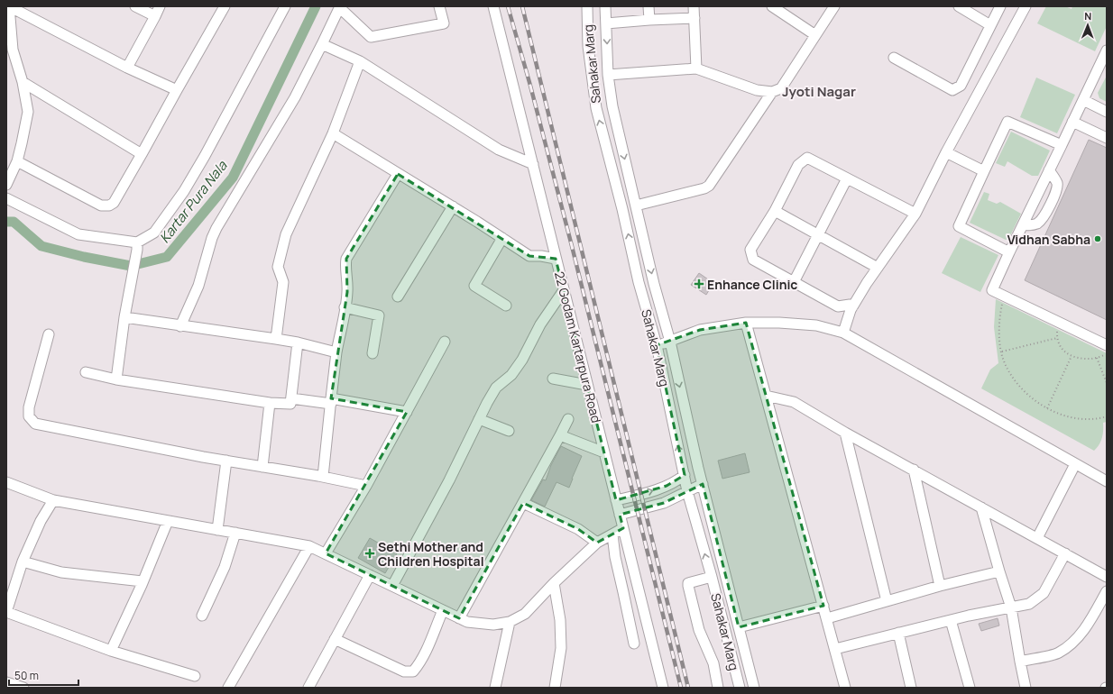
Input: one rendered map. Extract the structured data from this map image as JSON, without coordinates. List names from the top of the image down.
{
  "streets": {
    "street": ["Sahakar Marg", "22 Godam Kartarpura Road"]
  },
  "districts": ["Jyoti Nagar"],
  "water": ["Kartar Pura Nala"],
  "places": {
    "other": ["Vidhan Sabha"],
    "health": ["Enhance Clinic", "Sethi Mother and Children Hospital"]
  },
  "scale_bar": "50 m",
  "north": "top"
}
